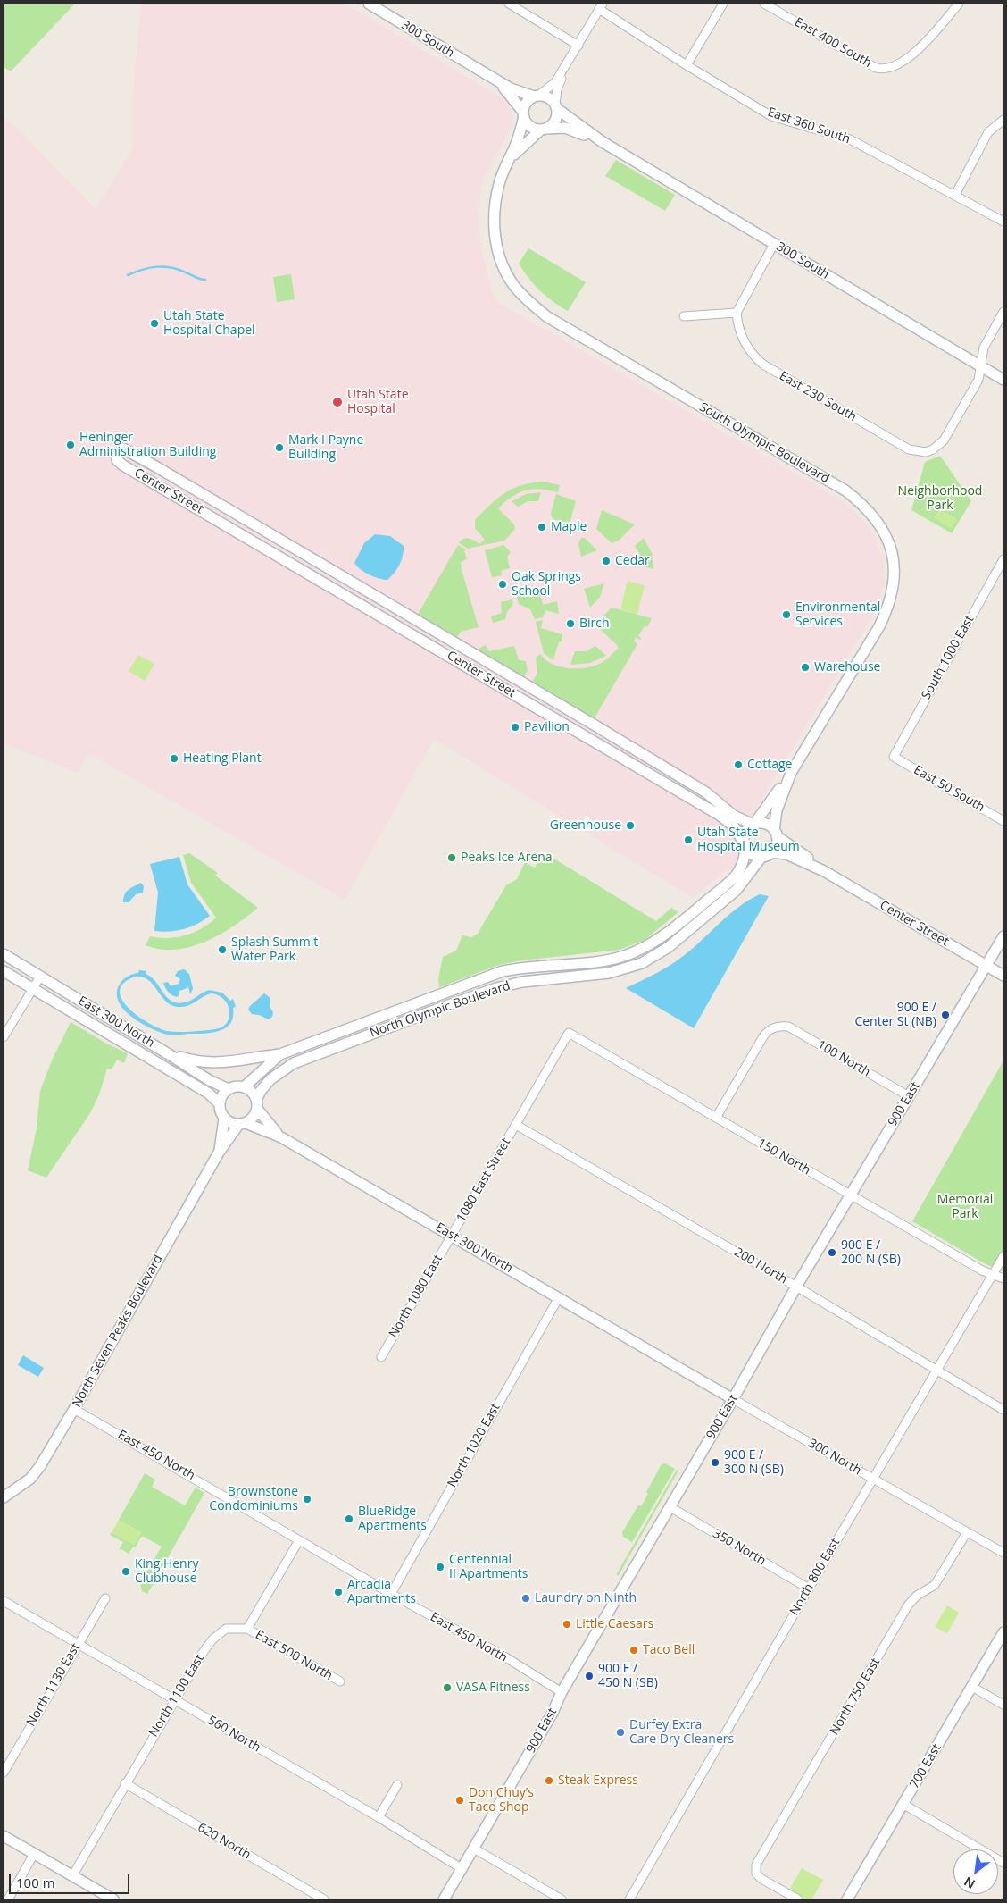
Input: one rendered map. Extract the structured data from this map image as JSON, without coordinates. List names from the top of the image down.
{
  "streets": {
    "street": [
      "300 South",
      "East 400 South",
      "East 360 South",
      "East 230 South",
      "South Olympic Boulevard",
      "Center Street",
      "South 1000 East",
      "East 50 South",
      "North Olympic Boulevard",
      "East 300 North",
      "100 North",
      "900 East",
      "150 North",
      "1080 East Street",
      "200 North",
      "North 1080 East",
      "North Seven Peaks Boulevard",
      "North 1020 East",
      "East 450 North",
      "300 North",
      "350 North",
      "North 800 East",
      "East 500 North",
      "North 1130 East",
      "North 1100 East",
      "North 750 East",
      "560 North",
      "700 East",
      "620 North"
    ]
  },
  "crossings": [
    ["300 South", "East 230 South"],
    ["300 South", "South Olympic Boulevard"],
    ["South Olympic Boulevard", "Center Street"],
    ["South Olympic Boulevard", "North Olympic Boulevard"],
    ["Center Street", "North Olympic Boulevard"],
    ["Center Street", "900 East"],
    ["South 1000 East", "East 50 South"],
    ["North Olympic Boulevard", "East 300 North"],
    ["North Olympic Boulevard", "North Seven Peaks Boulevard"],
    ["East 300 North", "1080 East Street"],
    ["East 300 North", "North 1080 East"],
    ["East 300 North", "North Seven Peaks Boulevard"],
    ["East 300 North", "North 1020 East"],
    ["East 300 North", "300 North"],
    ["100 North", "900 East"],
    ["100 North", "150 North"],
    ["900 East", "150 North"],
    ["900 East", "200 North"],
    ["900 East", "East 450 North"],
    ["900 East", "300 North"],
    ["900 East", "350 North"],
    ["900 East", "560 North"],
    ["150 North", "1080 East Street"],
    ["150 North", "200 North"],
    ["150 North", "North 800 East"],
    ["1080 East Street", "200 North"],
    ["1080 East Street", "North 1080 East"],
    ["200 North", "North 800 East"],
    ["North Seven Peaks Boulevard", "East 450 North"],
    ["North 1020 East", "East 450 North"],
    ["300 North", "North 800 East"],
    ["300 North", "North 750 East"],
    ["350 North", "North 800 East"],
    ["East 500 North", "North 1100 East"],
    ["North 1130 East", "560 North"],
    ["North 1100 East", "560 North"],
    ["North 1100 East", "620 North"]
  ],
  "parks": ["Neighborhood Park", "Memorial Park"],
  "places": [
    "Utah State Hospital Chapel",
    "Utah State Hospital",
    "Heninger Administration Building",
    "Mark I Payne Building",
    "Maple",
    "Cedar",
    "Oak Springs School",
    "Environmental Services",
    "Birch",
    "Warehouse",
    "Pavilion",
    "Heating Plant",
    "Cottage",
    "Greenhouse",
    "Utah State Hospital Museum",
    "Peaks Ice Arena",
    "Splash Summit Water Park",
    "900 E / Center St (NB)",
    "900 E / 200 N (SB)",
    "900 E / 300 N (SB)",
    "Brownstone Condominiums",
    "BlueRidge Apartments",
    "Centennial II Apartments",
    "King Henry Clubhouse",
    "Arcadia Apartments",
    "Laundry on Ninth",
    "Little Caesars",
    "Taco Bell",
    "900 E / 450 N (SB)",
    "VASA Fitness",
    "Durfey Extra Care Dry Cleaners",
    "Steak Express",
    "Don Chuy’s Taco Shop"
  ],
  "scale_bar": "100 m",
  "north": "bottom left"
}
